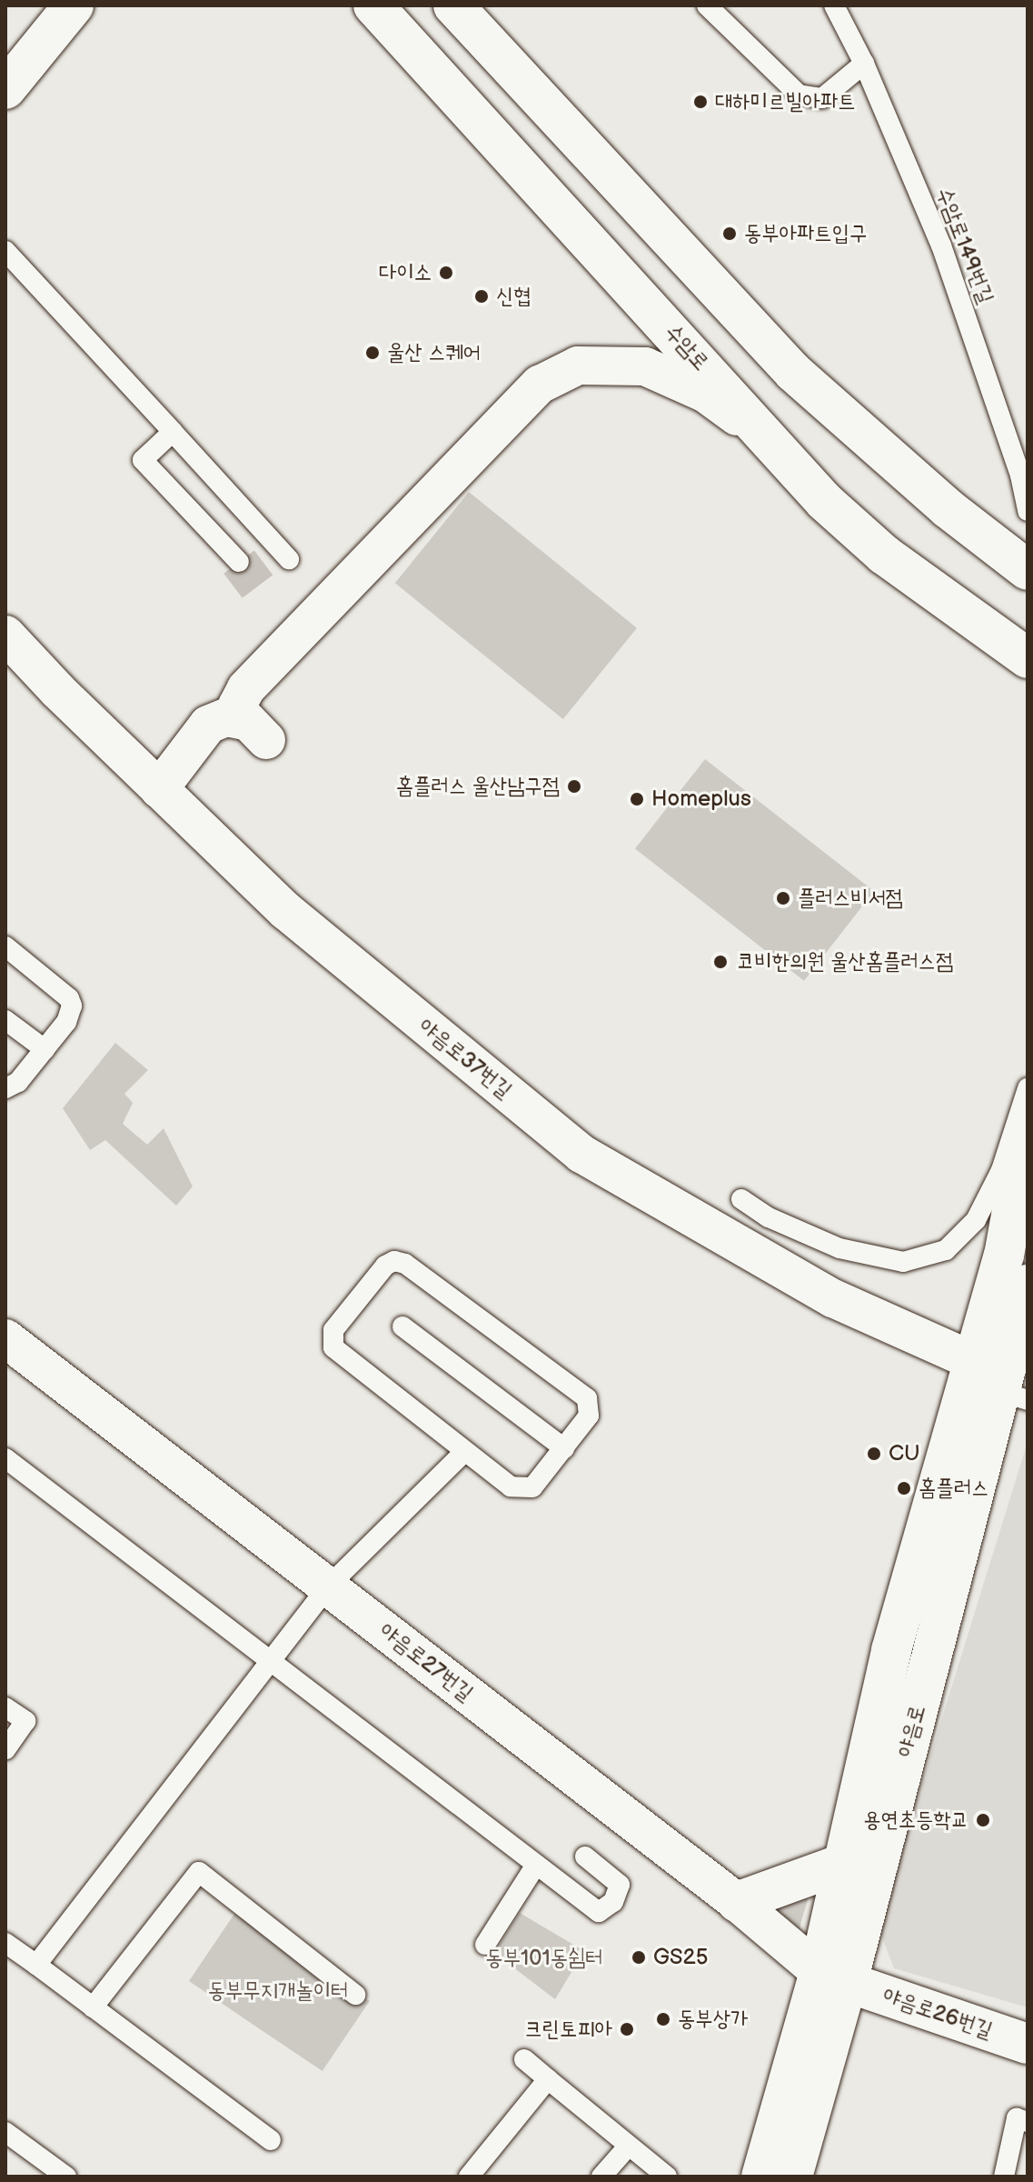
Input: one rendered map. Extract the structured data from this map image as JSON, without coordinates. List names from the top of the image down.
{
  "streets": {
    "street": [
      "수암로",
      "야음로37번길",
      "야음로27번길",
      "야음로",
      "야음로26번길"
    ],
    "lane": ["수암로149번길"]
  },
  "crossings": [
    ["야음로37번길", "야음로"],
    ["야음로27번길", "야음로"],
    ["야음로27번길", "야음로26번길"],
    ["야음로", "야음로26번길"]
  ],
  "parks": ["동부101동쉼터", "동부무지개놀이터"],
  "places": [
    "대하미르빌아파트",
    "동부아파트입구",
    "다이소",
    "신협",
    "울산 스퀘어",
    "홈플러스 울산남구점",
    "Homeplus",
    "플러스비서점",
    "코비한의원 울산홈플러스점",
    "CU",
    "홈플러스",
    "용연초등학교",
    "GS25",
    "동부상가",
    "크린토피아"
  ]
}
